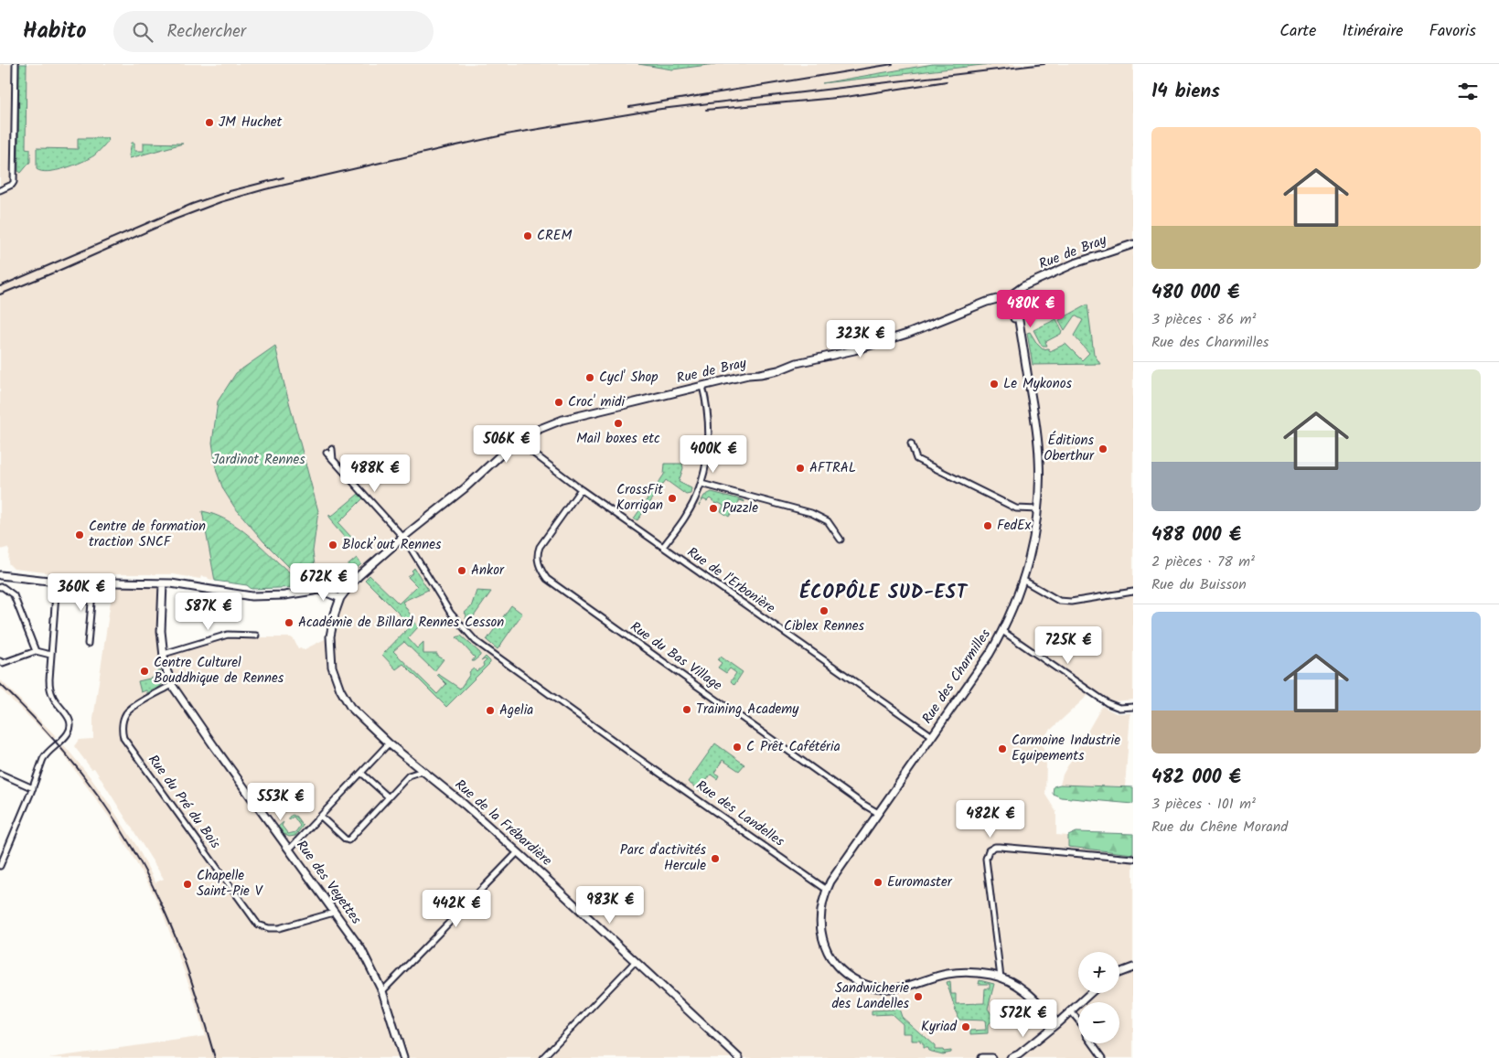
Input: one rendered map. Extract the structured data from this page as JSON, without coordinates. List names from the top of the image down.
{
  "streets": {
    "street": [
      "Rue de Bray",
      "Rue de l'Erbonière",
      "Rue du Bas Village",
      "Rue des Charmilles",
      "Rue du Pré du Bois",
      "Rue des Landelles",
      "Rue de la Frébardière",
      "Rue des Veyettes"
    ]
  },
  "crossings": [
    ["Rue de Bray", "Rue de l'Erbonière"],
    ["Rue de Bray", "Rue des Charmilles"],
    ["Rue de Bray", "Rue des Landelles"],
    ["Rue de Bray", "Rue de la Frébardière"],
    ["Rue de l'Erbonière", "Rue du Bas Village"],
    ["Rue de l'Erbonière", "Rue des Charmilles"],
    ["Rue du Bas Village", "Rue des Charmilles"],
    ["Rue des Charmilles", "Rue des Landelles"],
    ["Rue du Pré du Bois", "Rue des Veyettes"]
  ],
  "districts": ["ÉCOPÔLE SUD-EST"],
  "parks": ["Jardinot Rennes"],
  "places": [
    "JM Huchet",
    "CREM",
    "Cycl' Shop",
    "Le Mykonos",
    "Croc' midi",
    "Mail boxes etc",
    "Éditions Oberthur",
    "AFTRAL",
    "CrossFit Korrigan",
    "Puzzle",
    "FedEx",
    "Centre de formation traction SNCF",
    "Block’out Rennes",
    "Ankor",
    "Ciblex Rennes",
    "Académie de Billard Rennes Cesson",
    "Centre Culturel Bouddhique de Rennes",
    "Training Academy",
    "Agelia",
    "C Prêt Cafétéria",
    "Carmoine Industrie Equipements",
    "Parc d'activités Hercule",
    "Euromaster",
    "Chapelle Saint-Pie V",
    "Sandwicherie des Landelles",
    "Kyriad"
  ],
  "page": {
    "header": "Habito",
    "search": "Rechercher",
    "nav": ["Carte", "Itinéraire", "Favoris"],
    "heading": "14 biens",
    "list": [
      {
        "name": "480 000 €",
        "note": "3 pièces · 86 m² · Rue des Charmilles"
      },
      {
        "name": "488 000 €",
        "note": "2 pièces · 78 m² · Rue du Buisson"
      },
      {
        "name": "482 000 €",
        "note": "3 pièces · 101 m² · Rue du Chêne Morand"
      }
    ],
    "price": [
      "480K €",
      "323K €",
      "506K €",
      "400K €",
      "488K €",
      "672K €",
      "360K €",
      "587K €",
      "725K €",
      "553K €",
      "482K €",
      "983K €",
      "442K €",
      "572K €"
    ],
    "map_buttons": ["+", "−"]
  }
}
